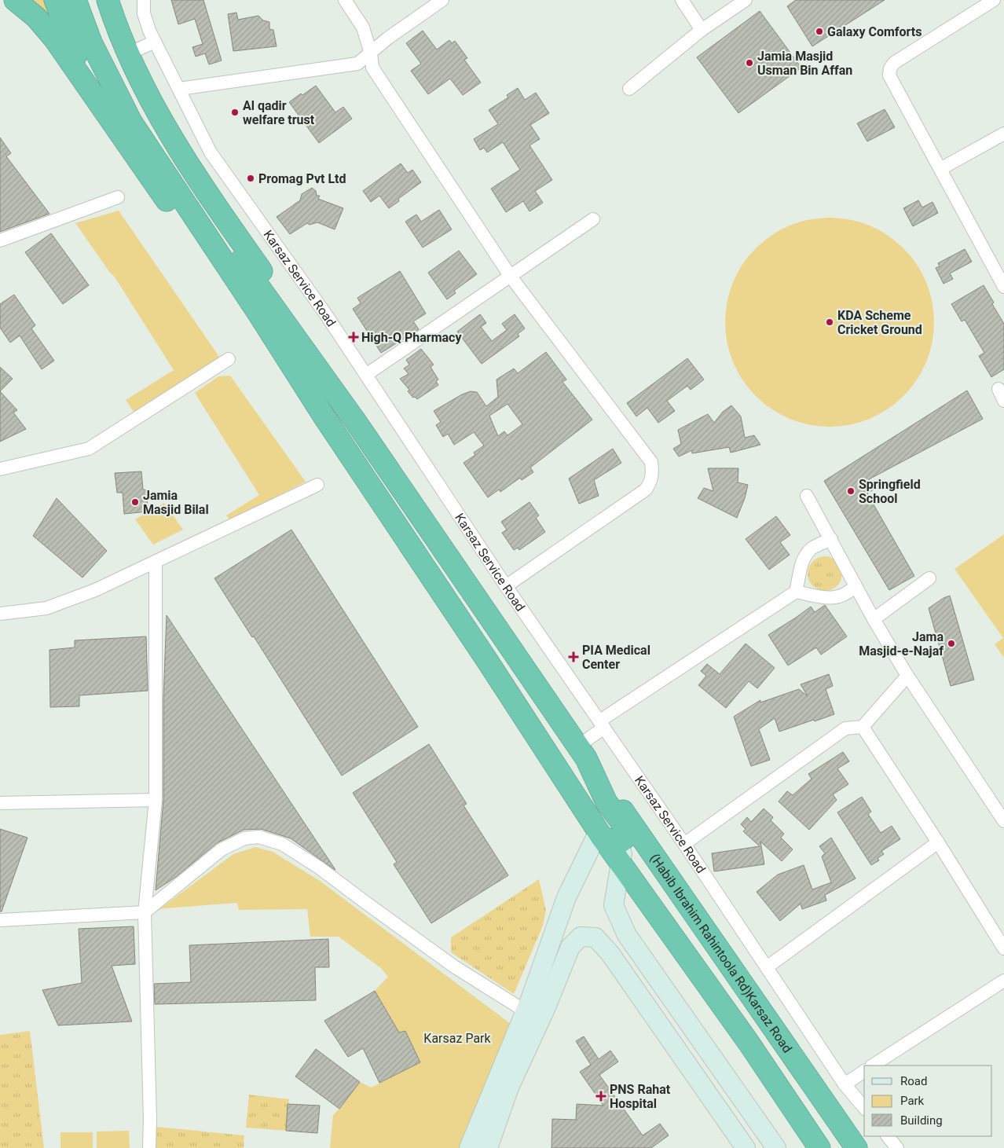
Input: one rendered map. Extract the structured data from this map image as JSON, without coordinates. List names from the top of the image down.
{
  "streets": {
    "highway": ["(Habib Ibrahim Rahintoola Rd)Karsaz Road"],
    "street": ["Karsaz Service Road"]
  },
  "parks": ["Karsaz Park"],
  "places": {
    "other": [
      "Galaxy Comforts",
      "Jamia Masjid Usman Bin Affan",
      "Al qadir welfare trust",
      "Promag Pvt Ltd",
      "KDA Scheme Cricket Ground",
      "Springfield School",
      "Jamia Masjid Bilal",
      "Jama Masjid-e-Najaf"
    ],
    "health": ["High-Q Pharmacy", "PIA Medical Center", "PNS Rahat Hospital"]
  },
  "legend": ["Road", "Park", "Building"]
}
